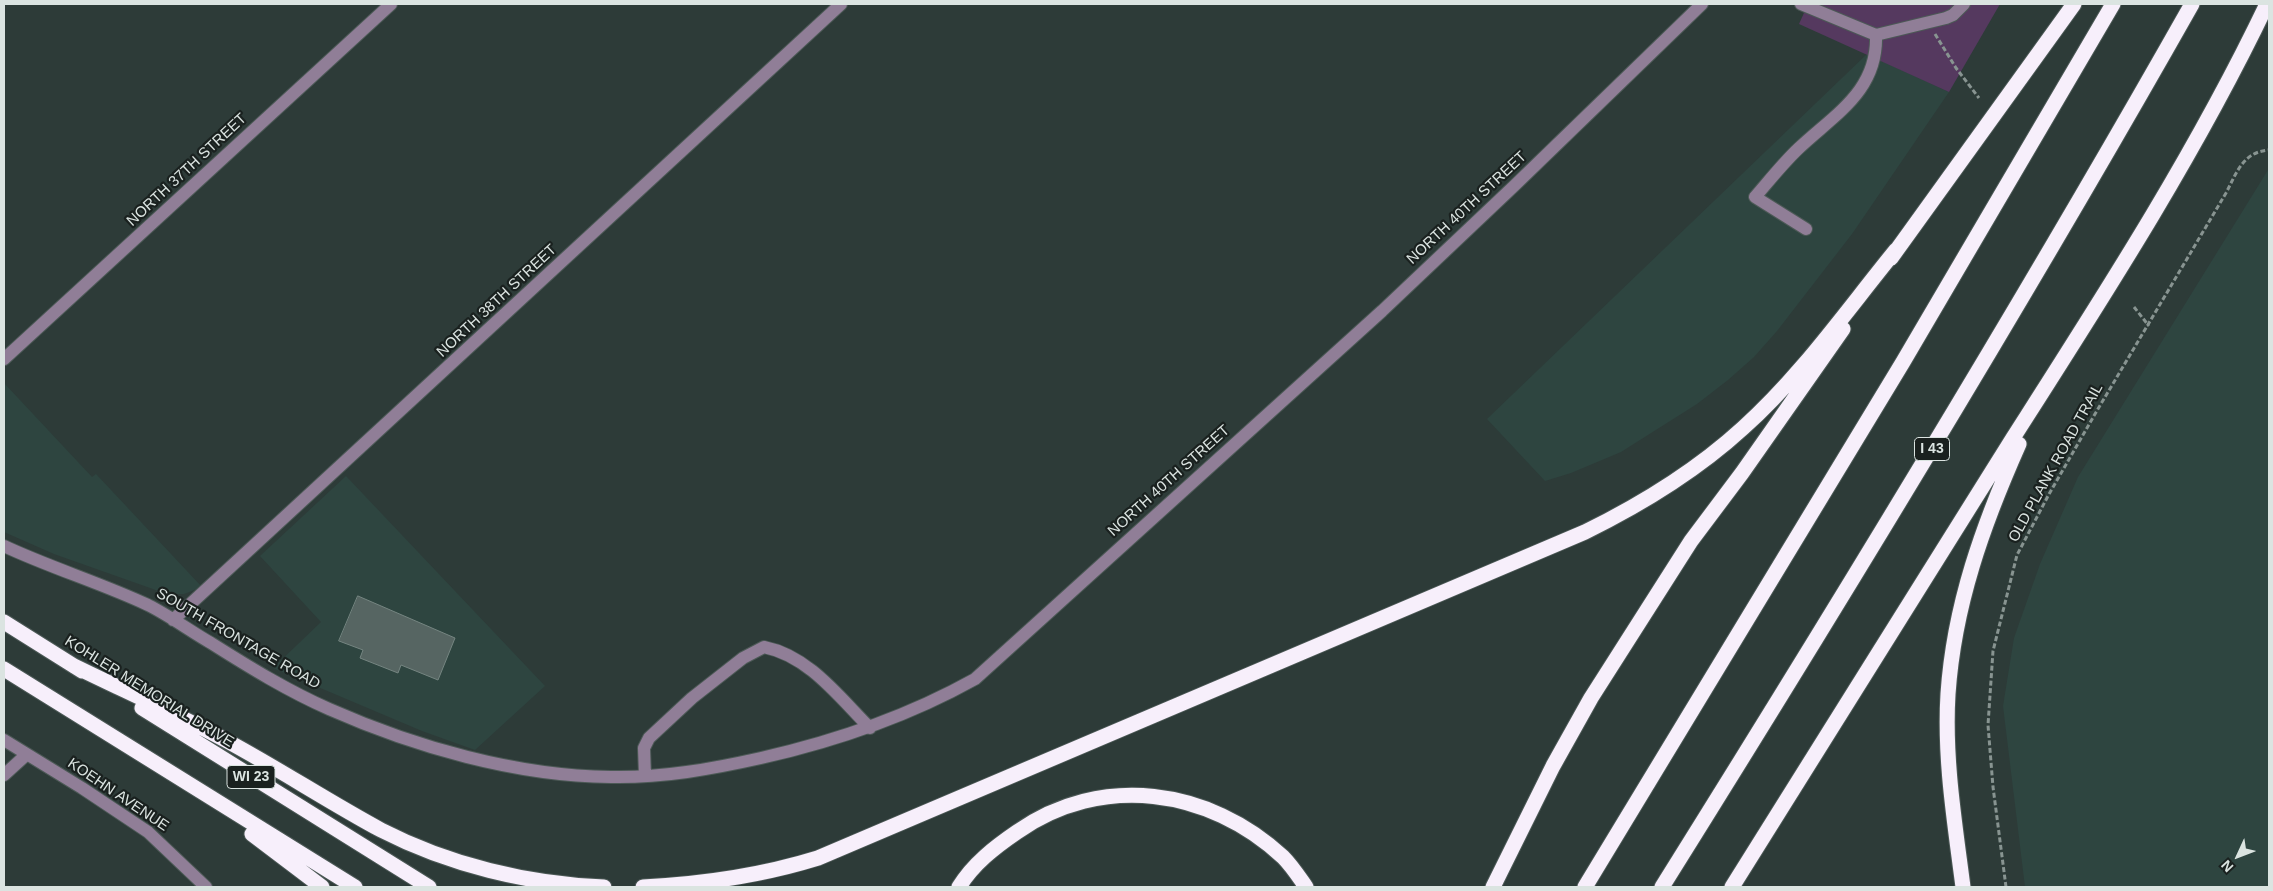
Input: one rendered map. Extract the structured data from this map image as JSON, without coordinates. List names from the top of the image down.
{
  "streets": {
    "highway": ["I 43", "KOHLER MEMORIAL DRIVE", "WI 23"],
    "street": [
      "NORTH 37TH STREET",
      "NORTH 40TH STREET",
      "NORTH 38TH STREET",
      "SOUTH FRONTAGE ROAD",
      "KOEHN AVENUE"
    ],
    "path": ["OLD PLANK ROAD TRAIL"]
  },
  "crossings": [
    ["NORTH 40TH STREET", "SOUTH FRONTAGE ROAD"],
    ["NORTH 38TH STREET", "SOUTH FRONTAGE ROAD"]
  ],
  "north": "bottom left"
}
